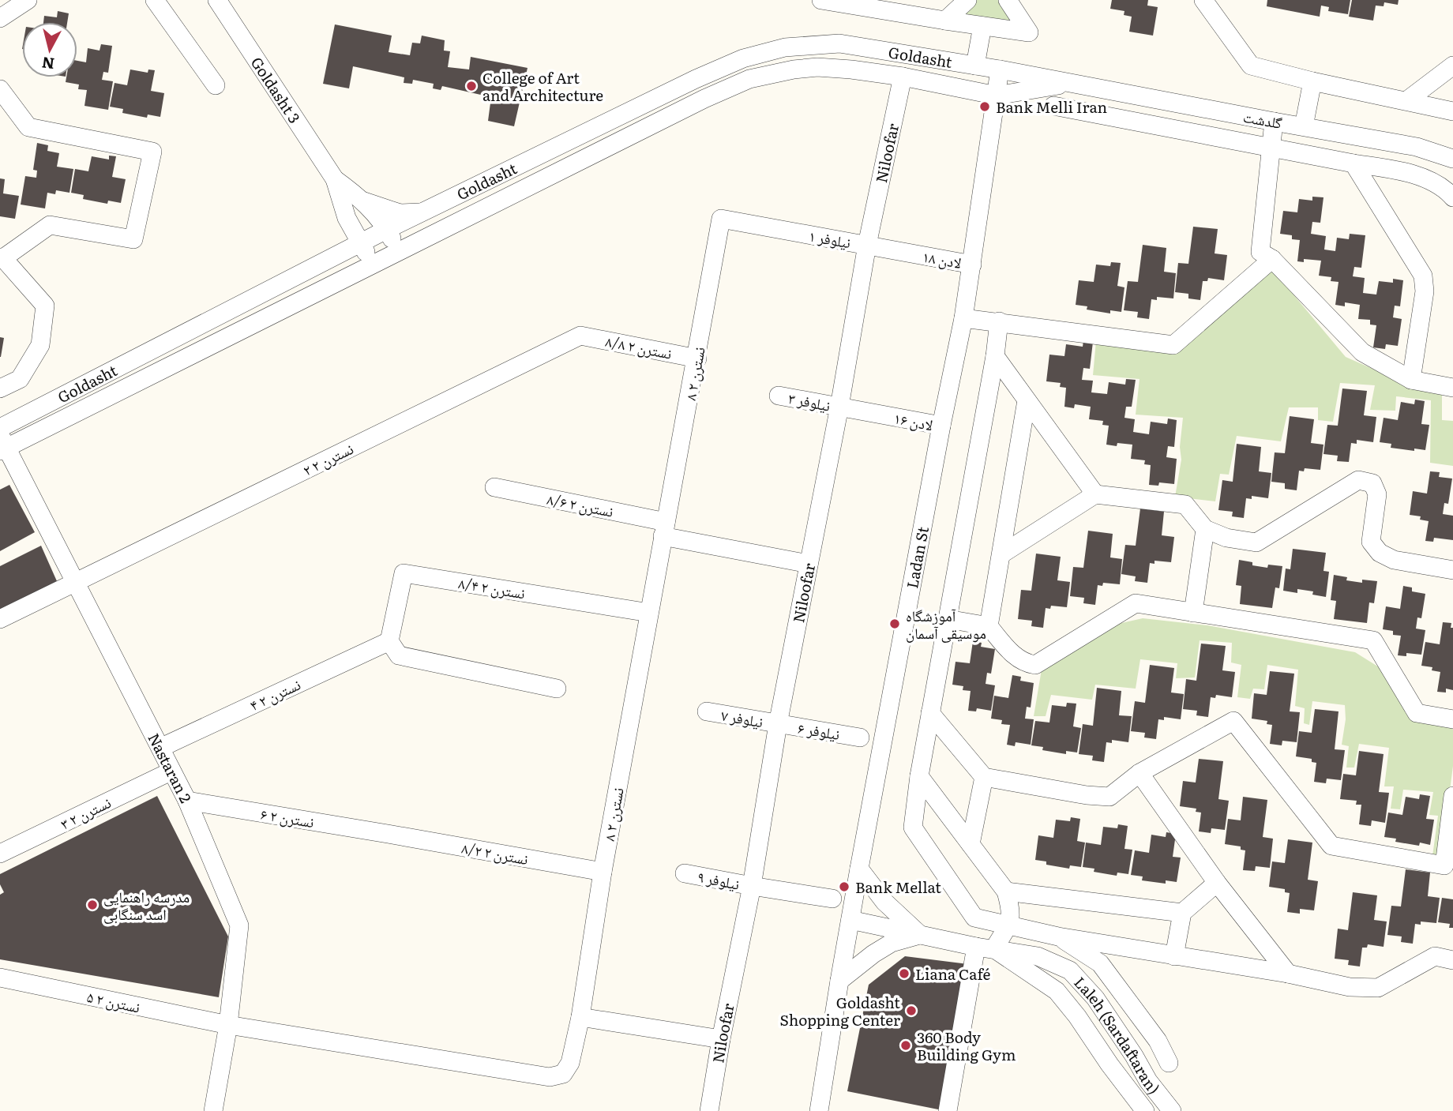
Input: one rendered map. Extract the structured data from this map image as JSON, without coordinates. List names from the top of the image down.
{
  "streets": {
    "street": [
      "Goldasht",
      "Goldasht 3",
      "گلدشت",
      "Niloofar",
      "۱ نیلوفر",
      "۱۸ لادن",
      "۸/۸ نسترن ۲",
      "۸ نسترن ۲",
      "۳ نیلوفر",
      "۱۶ لادن",
      "۲ نسترن ۲",
      "۸/۶ نسترن ۲",
      "Ladan St",
      "۸/۴ نسترن ۲",
      "۴ نسترن ۲",
      "۷ نیلوفر",
      "۶ نیلوفر",
      "Nastaran 2",
      "۳ نسترن ۲",
      "۶ نسترن ۲",
      "۸/۲ نسترن ۲",
      "۹ نیلوفر",
      "۵ نسترن ۲",
      "Laleh (Sardaftaran)"
    ]
  },
  "crossings": [
    ["Goldasht", "گلدشت"],
    ["Goldasht", "Niloofar"],
    ["Goldasht", "Ladan St"],
    ["Goldasht", "Nastaran 2"],
    ["گلدشت", "Ladan St"],
    ["Niloofar", "۱ نیلوفر"],
    ["Niloofar", "۳ نیلوفر"],
    ["Niloofar", "۸/۶ نسترن ۲"],
    ["Niloofar", "۷ نیلوفر"],
    ["Niloofar", "۶ نیلوفر"],
    ["Niloofar", "۹ نیلوفر"],
    ["۱ نیلوفر", "۱۸ لادن"],
    ["۱ نیلوفر", "۸ نسترن ۲"],
    ["۱۸ لادن", "Ladan St"],
    ["۸/۸ نسترن ۲", "۸ نسترن ۲"],
    ["۸/۸ نسترن ۲", "۲ نسترن ۲"],
    ["۸ نسترن ۲", "۸/۶ نسترن ۲"],
    ["۸ نسترن ۲", "۸/۴ نسترن ۲"],
    ["۸ نسترن ۲", "Nastaran 2"],
    ["۸ نسترن ۲", "۸/۲ نسترن ۲"],
    ["۸ نسترن ۲", "۵ نسترن ۲"],
    ["۳ نیلوفر", "۱۶ لادن"],
    ["۱۶ لادن", "Ladan St"],
    ["۲ نسترن ۲", "Nastaran 2"],
    ["Ladan St", "Laleh (Sardaftaran)"],
    ["۸/۴ نسترن ۲", "۴ نسترن ۲"],
    ["۴ نسترن ۲", "Nastaran 2"],
    ["۷ نیلوفر", "۶ نیلوفر"],
    ["Nastaran 2", "۳ نسترن ۲"],
    ["Nastaran 2", "۶ نسترن ۲"],
    ["Nastaran 2", "۵ نسترن ۲"],
    ["۶ نسترن ۲", "۸/۲ نسترن ۲"]
  ],
  "places": [
    "College of Art and Architecture",
    "Bank Melli Iran",
    "آموزشگاه موسیقی آسمان",
    "Bank Mellat",
    "مدرسه راهنمایی اسد سنگابی",
    "Liana Café",
    "Goldasht Shopping Center",
    "360 Body Building Gym"
  ],
  "north": "bottom"
}
